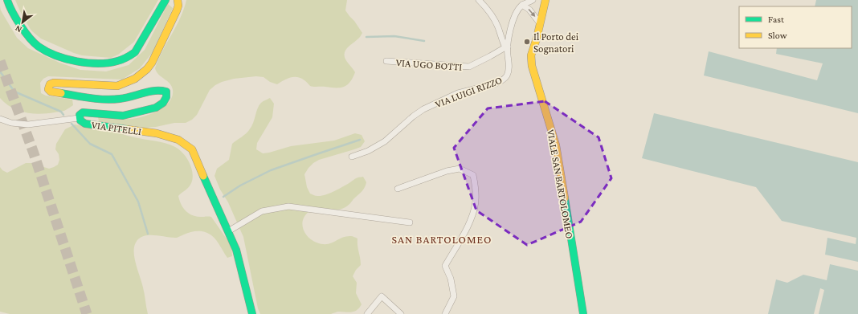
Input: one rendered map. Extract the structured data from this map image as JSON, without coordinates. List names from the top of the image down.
{
  "streets": {
    "street": [
      "VIA UGO BOTTI",
      "VIA LUIGI RIZZO",
      "VIA PITELLI",
      "VIALE SAN BARTOLOMEO"
    ]
  },
  "crossings": [
    ["VIA UGO BOTTI", "VIA LUIGI RIZZO"]
  ],
  "districts": ["SAN BARTOLOMEO"],
  "places": ["Il Porto dei Sognatori"],
  "legend": ["Fast", "Slow"],
  "north": "bottom left"
}
